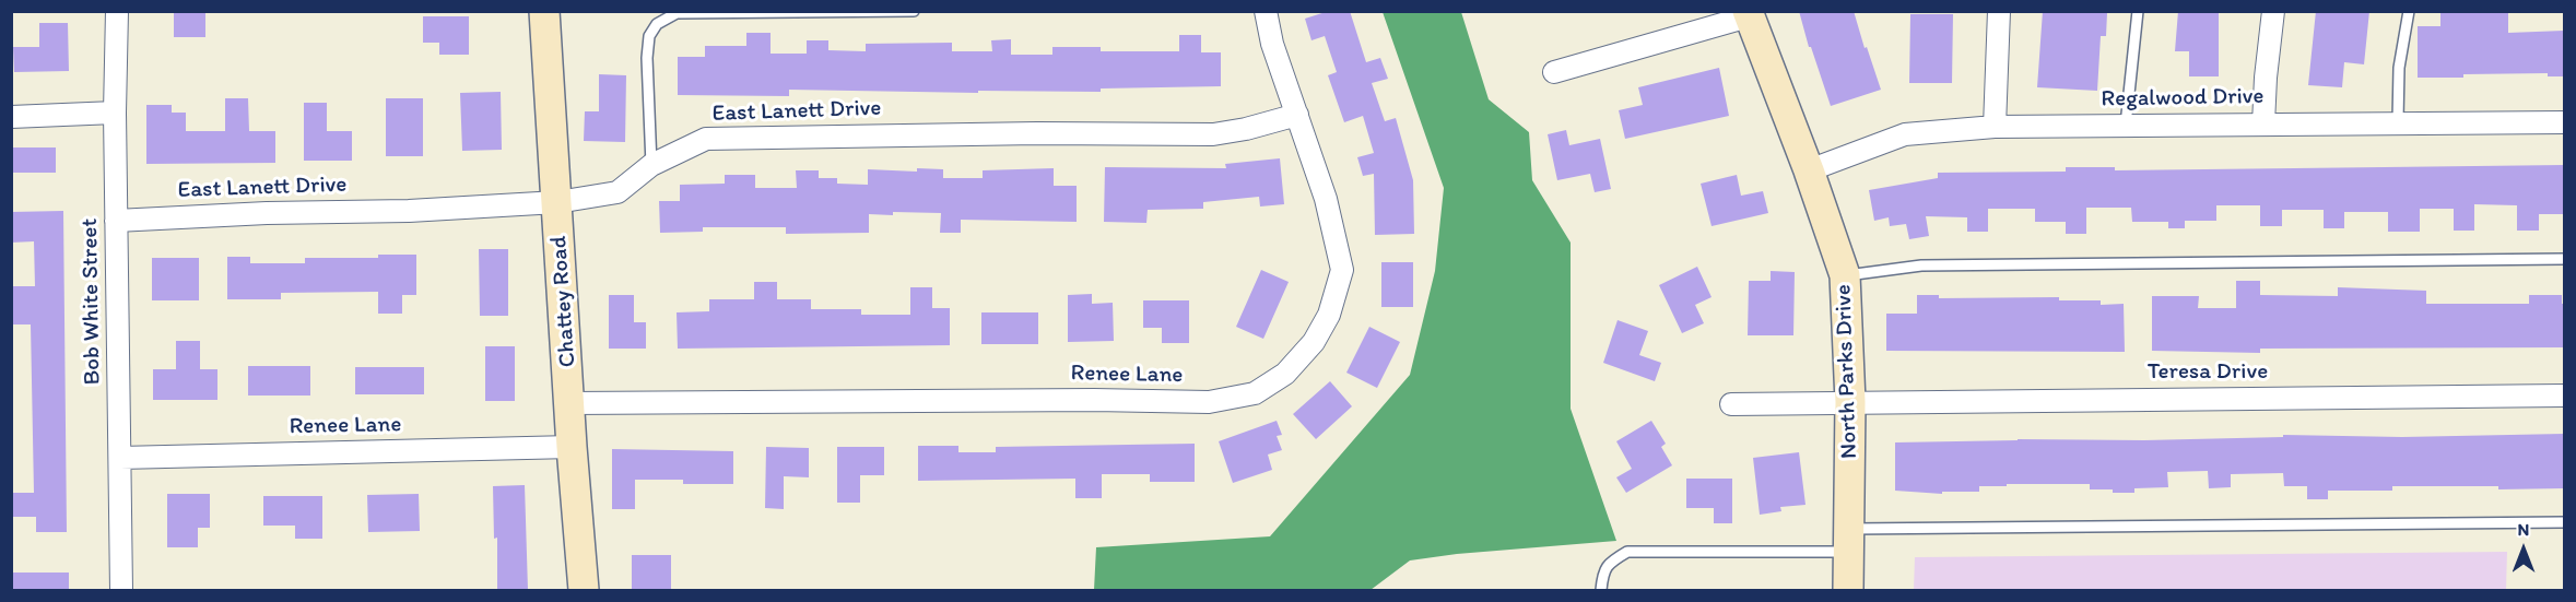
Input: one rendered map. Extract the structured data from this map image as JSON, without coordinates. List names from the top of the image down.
{
  "streets": {
    "street": [
      "Regalwood Drive",
      "East Lanett Drive",
      "Bob White Street",
      "Chattey Road",
      "North Parks Drive",
      "Teresa Drive",
      "Renee Lane"
    ]
  },
  "crossings": [
    ["Regalwood Drive", "North Parks Drive"],
    ["East Lanett Drive", "Bob White Street"],
    ["East Lanett Drive", "Chattey Road"],
    ["East Lanett Drive", "Renee Lane"],
    ["Bob White Street", "Renee Lane"],
    ["Chattey Road", "Renee Lane"],
    ["North Parks Drive", "Teresa Drive"]
  ],
  "north": "top"
}
